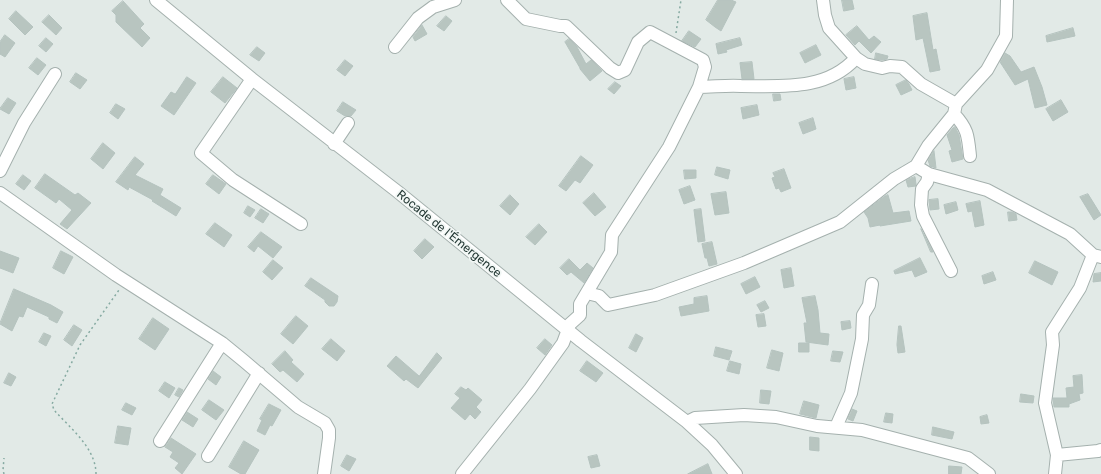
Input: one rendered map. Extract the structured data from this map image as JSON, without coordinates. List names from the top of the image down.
{
  "streets": {
    "street": ["Rocade de l'Émergence"]
  }
}
